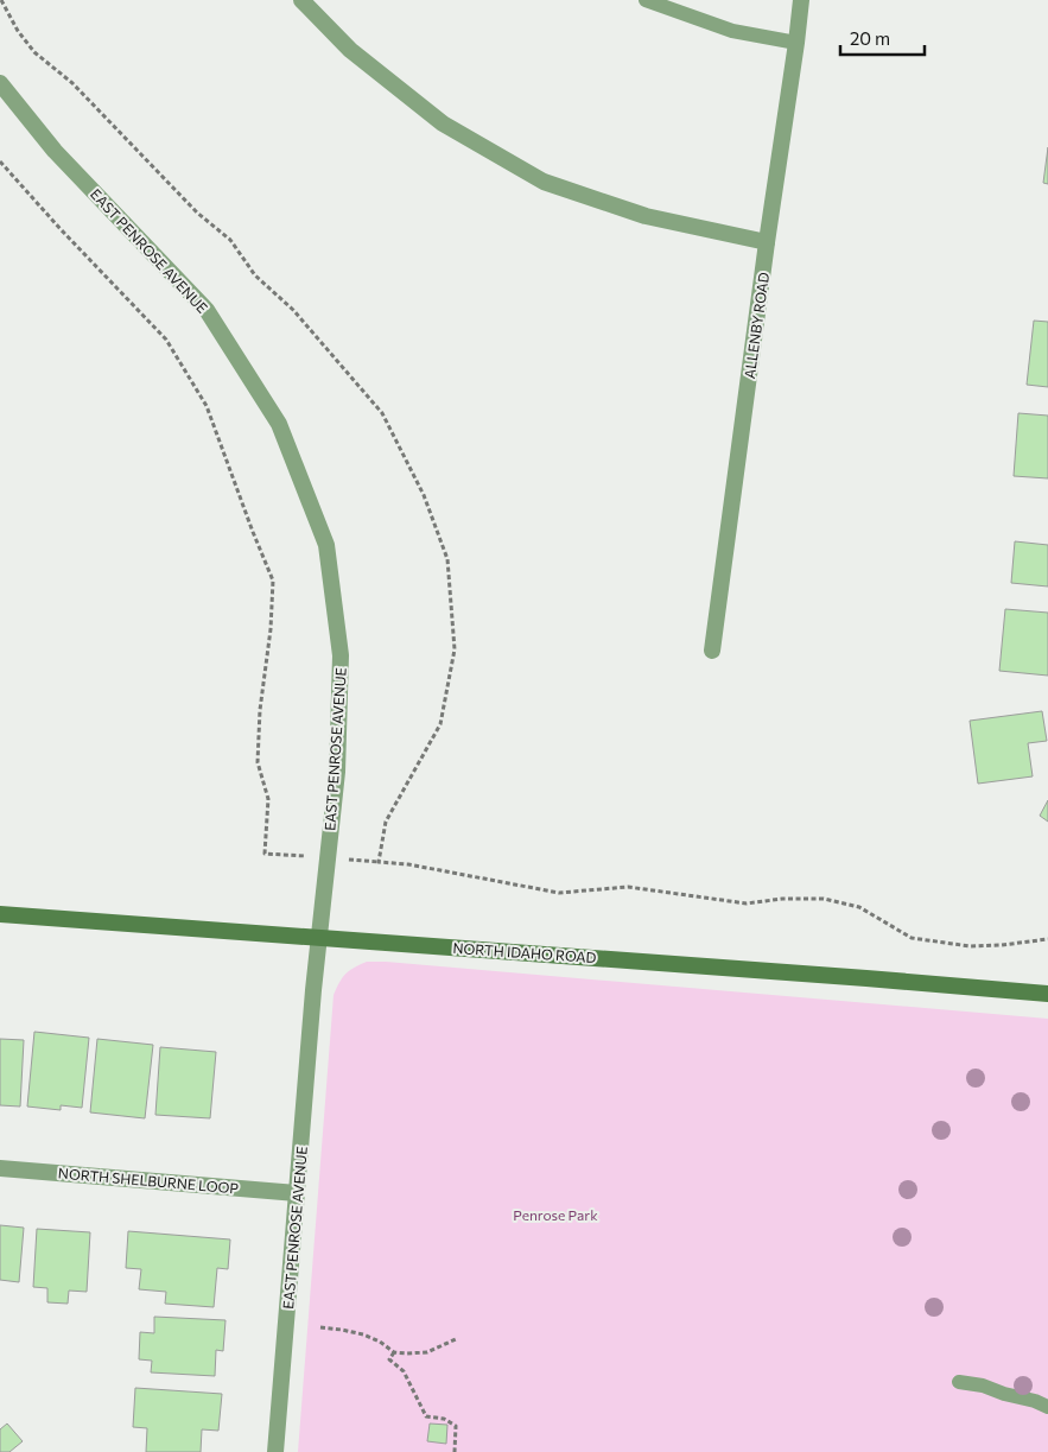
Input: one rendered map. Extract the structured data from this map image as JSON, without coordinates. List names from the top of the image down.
{
  "streets": {
    "main road": ["NORTH IDAHO ROAD"],
    "street": ["EAST PENROSE AVENUE", "ALLENBY ROAD", "NORTH SHELBURNE LOOP"]
  },
  "crossings": [
    ["EAST PENROSE AVENUE", "NORTH IDAHO ROAD"],
    ["EAST PENROSE AVENUE", "NORTH SHELBURNE LOOP"]
  ],
  "parks": ["Penrose Park"],
  "scale_bar": "20 m"
}
